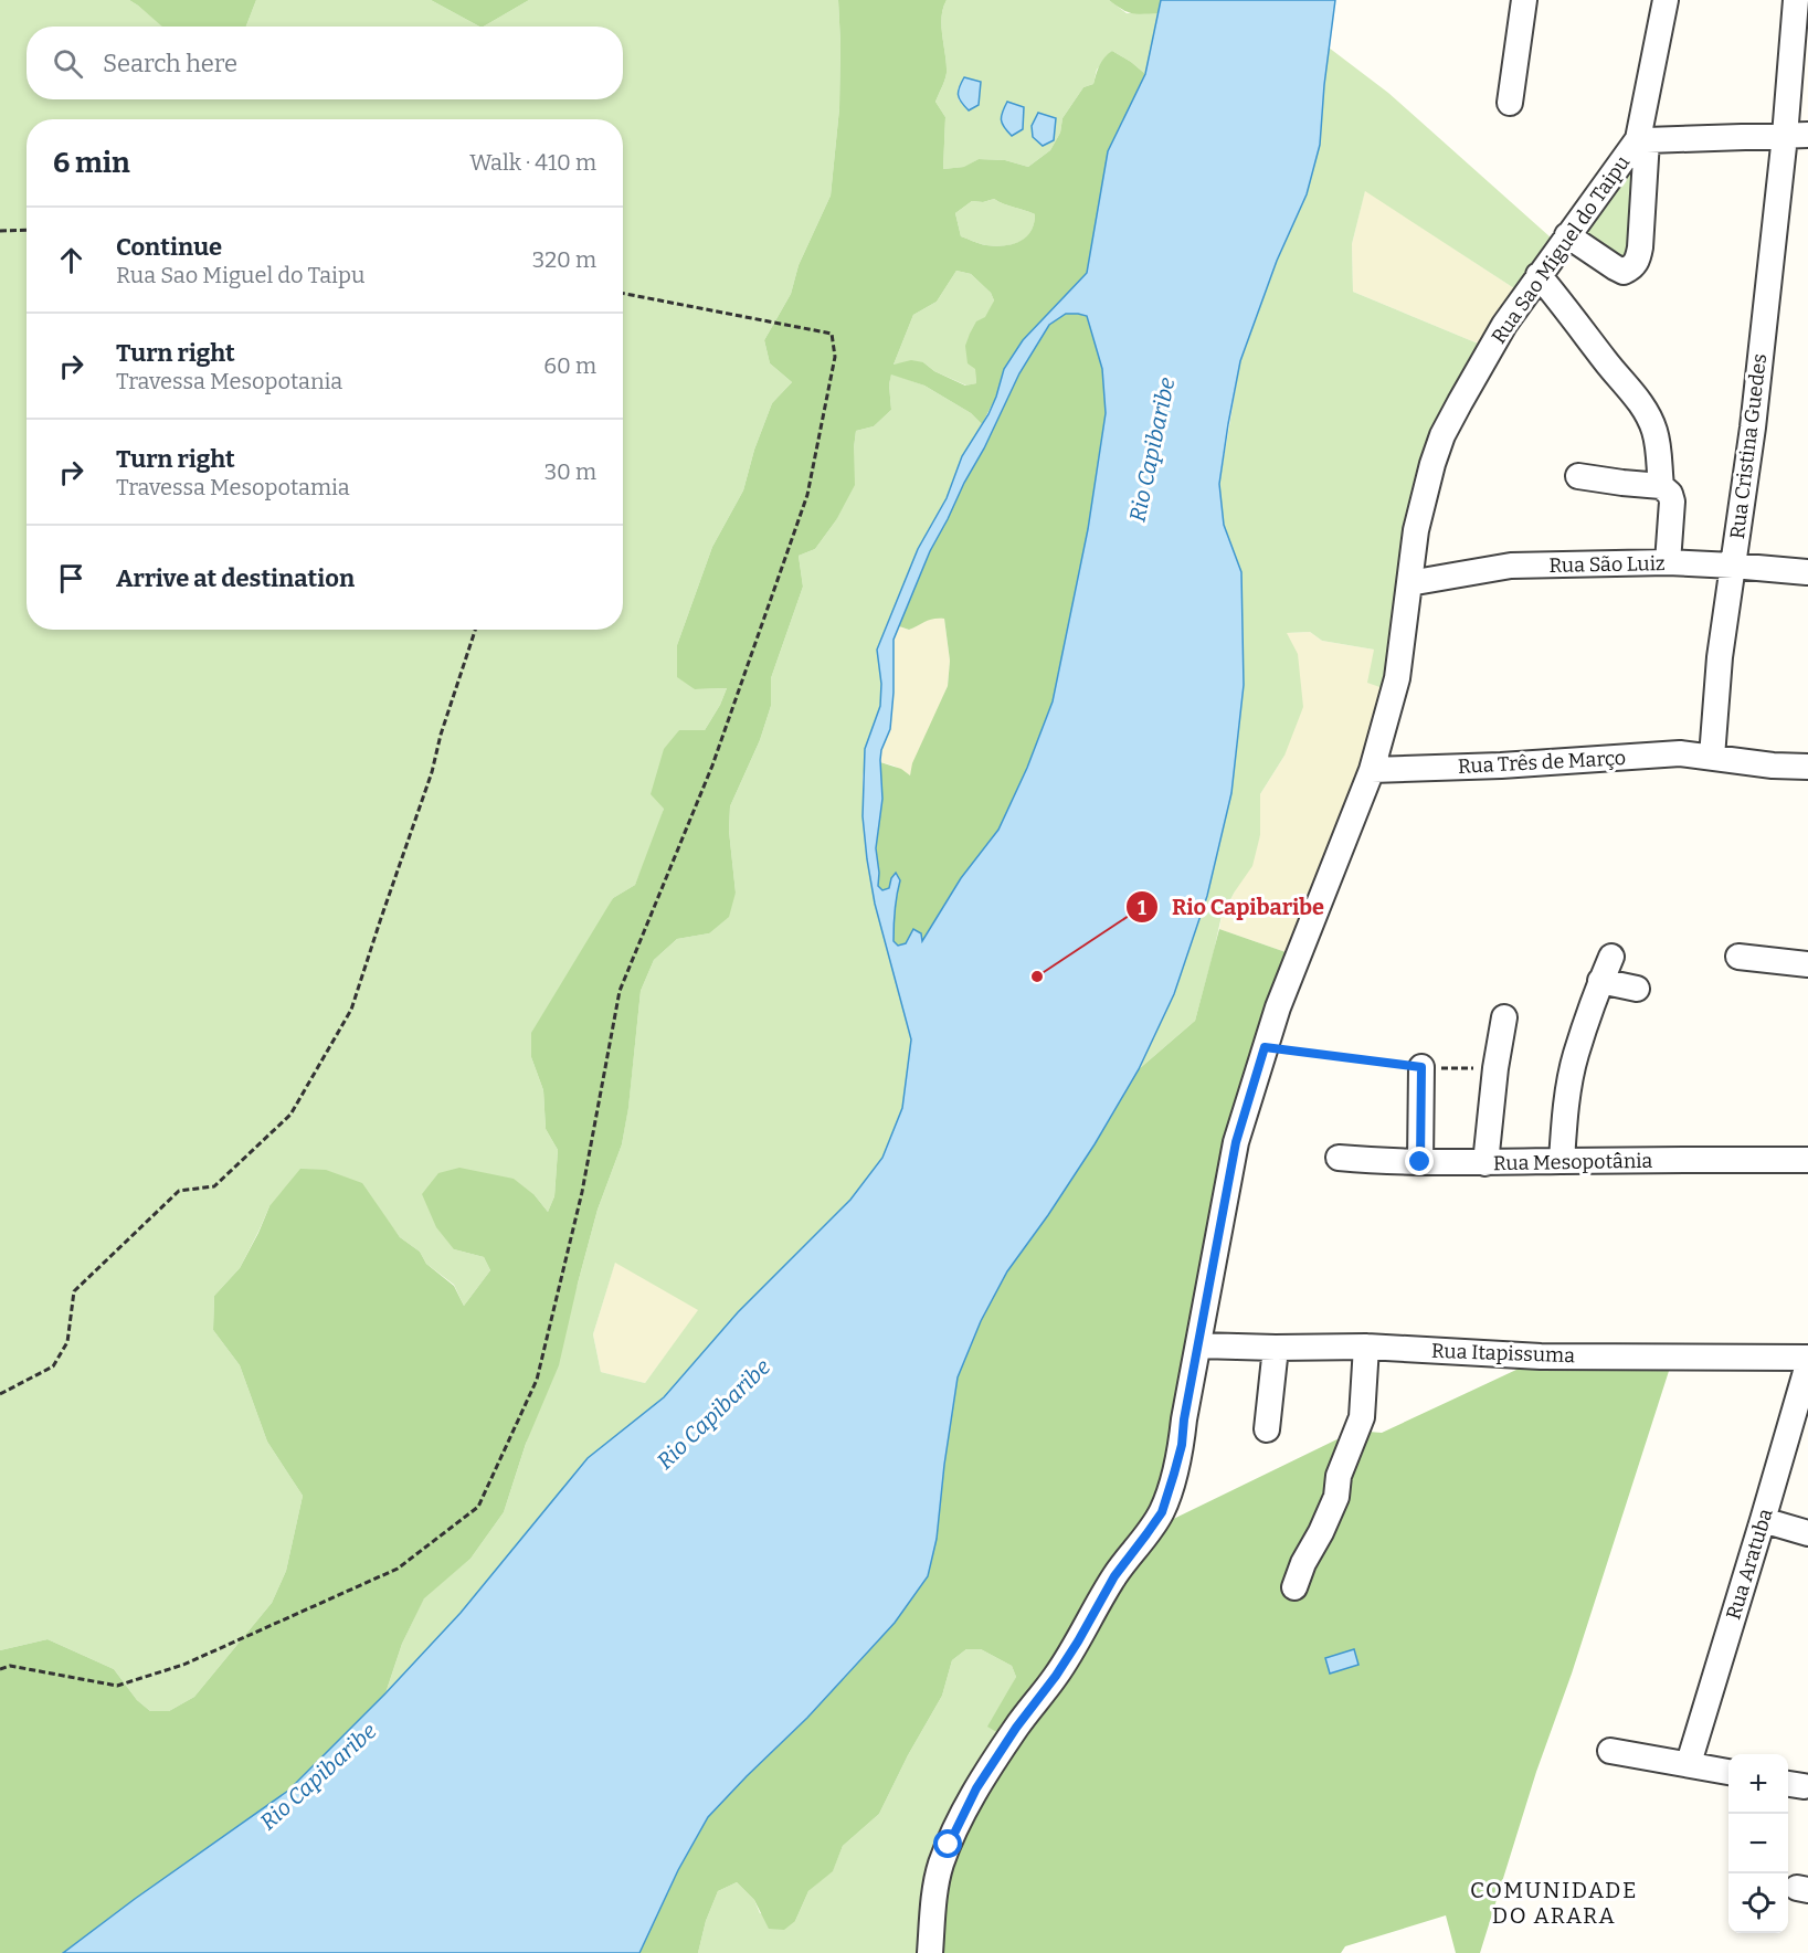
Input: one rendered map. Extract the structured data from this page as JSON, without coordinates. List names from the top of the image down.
{
  "streets": {
    "street": [
      "Rua Sao Miguel do Taipu",
      "Rua Cristina Guedes",
      "Rua São Luiz",
      "Rua Três de Março",
      "Rua Mesopotânia",
      "Rua Itapissuma",
      "Rua Aratuba"
    ]
  },
  "crossings": [
    ["Rua Sao Miguel do Taipu", "Rua São Luiz"],
    ["Rua Sao Miguel do Taipu", "Rua Três de Março"],
    ["Rua Sao Miguel do Taipu", "Rua Itapissuma"],
    ["Rua Cristina Guedes", "Rua São Luiz"],
    ["Rua Cristina Guedes", "Rua Três de Março"]
  ],
  "districts": ["COMUNIDADE DO ARARA"],
  "water": ["Rio Capibaribe"],
  "places": ["Rio Capibaribe"],
  "page": {
    "search": "Search here",
    "heading": ["6 min", "Walk · 410 m"],
    "list": [
      ["Continue", "Rua Sao Miguel do Taipu", "320 m"],
      ["Turn right", "Travessa Mesopotania", "60 m"],
      ["Turn right", "Travessa Mesopotamia", "30 m"],
      "Arrive at destination"
    ],
    "map_buttons": ["+", "−"]
  }
}
